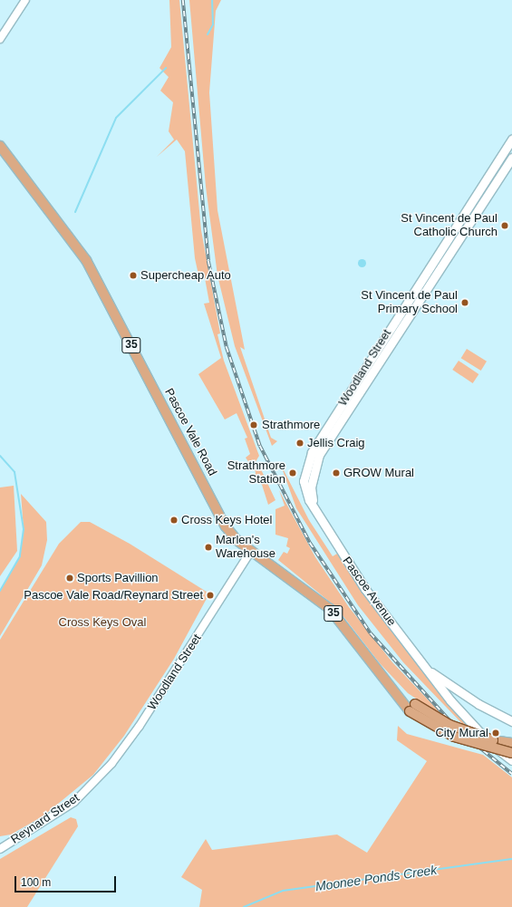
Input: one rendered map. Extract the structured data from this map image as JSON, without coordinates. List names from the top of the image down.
{
  "streets": {
    "main road": [
      "35",
      "Woodland Street",
      "Pascoe Vale Road",
      "Pascoe Avenue"
    ],
    "street": ["Reynard Street"]
  },
  "crossings": [
    ["Woodland Street", "Pascoe Vale Road"],
    ["Woodland Street", "Pascoe Avenue"],
    ["Woodland Street", "Reynard Street"]
  ],
  "water": ["Moonee Ponds Creek"],
  "parks": ["Cross Keys Oval"],
  "places": [
    "St Vincent de Paul Catholic Church",
    "Supercheap Auto",
    "St Vincent de Paul Primary School",
    "Strathmore",
    "Jellis Craig",
    "Strathmore Station",
    "GROW Mural",
    "Cross Keys Hotel",
    "Marlen's Warehouse",
    "Sports Pavillion",
    "Pascoe Vale Road/Reynard Street",
    "City Mural"
  ],
  "scale_bar": "100 m"
}
